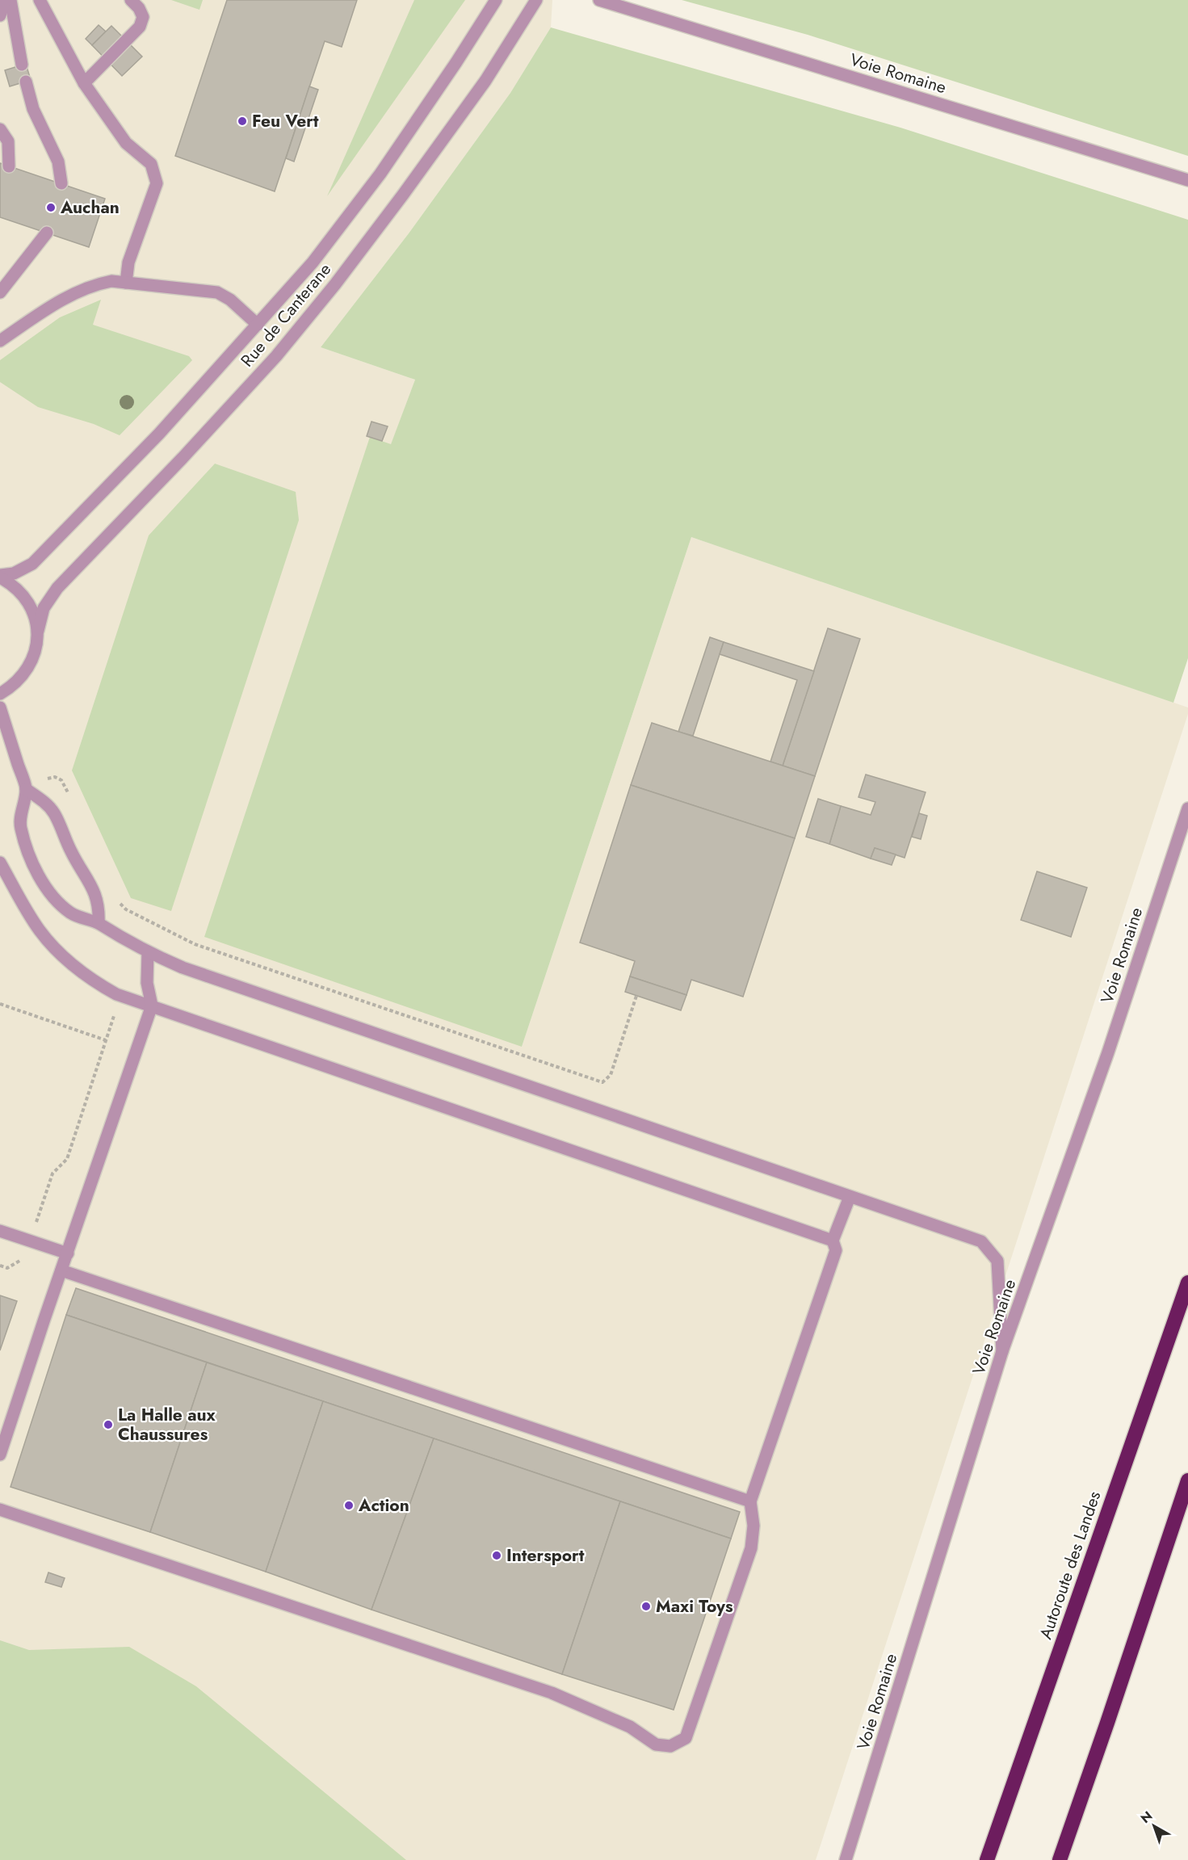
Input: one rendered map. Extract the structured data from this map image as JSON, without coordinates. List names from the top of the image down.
{
  "streets": {
    "highway": ["Autoroute des Landes"],
    "street": ["Voie Romaine", "Rue de Canterane"]
  },
  "places": [
    "Feu Vert",
    "Auchan",
    "La Halle aux Chaussures",
    "Action",
    "Intersport",
    "Maxi Toys"
  ],
  "north": "top left"
}
